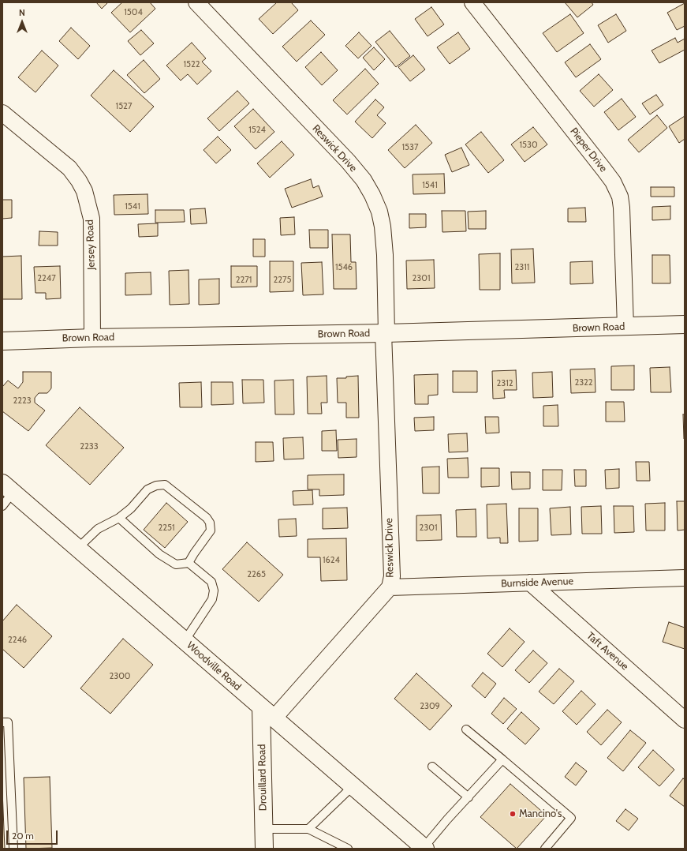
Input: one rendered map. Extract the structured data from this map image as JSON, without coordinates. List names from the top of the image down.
{
  "streets": {
    "street": [
      "Reswick Drive",
      "Pieper Drive",
      "Jersey Road",
      "Brown Road",
      "Burnside Avenue",
      "Taft Avenue",
      "Woodville Road",
      "Drouillard Road"
    ]
  },
  "crossings": [
    ["Reswick Drive", "Brown Road"],
    ["Reswick Drive", "Burnside Avenue"],
    ["Reswick Drive", "Woodville Road"],
    ["Reswick Drive", "Drouillard Road"],
    ["Pieper Drive", "Brown Road"],
    ["Jersey Road", "Brown Road"],
    ["Burnside Avenue", "Taft Avenue"],
    ["Woodville Road", "Drouillard Road"]
  ],
  "places": ["Mancino's"],
  "house_numbers": [
    "1504",
    "1522",
    "1527",
    "1524",
    "1530",
    "1537",
    "1541",
    "1541",
    "1546",
    "2311",
    "2247",
    "2301",
    "2271",
    "2275",
    "2322",
    "2312",
    "2223",
    "2233",
    "2251",
    "2301",
    "1624",
    "2265",
    "2246",
    "2300",
    "2309"
  ],
  "scale_bar": "20 m",
  "north": "top"
}
